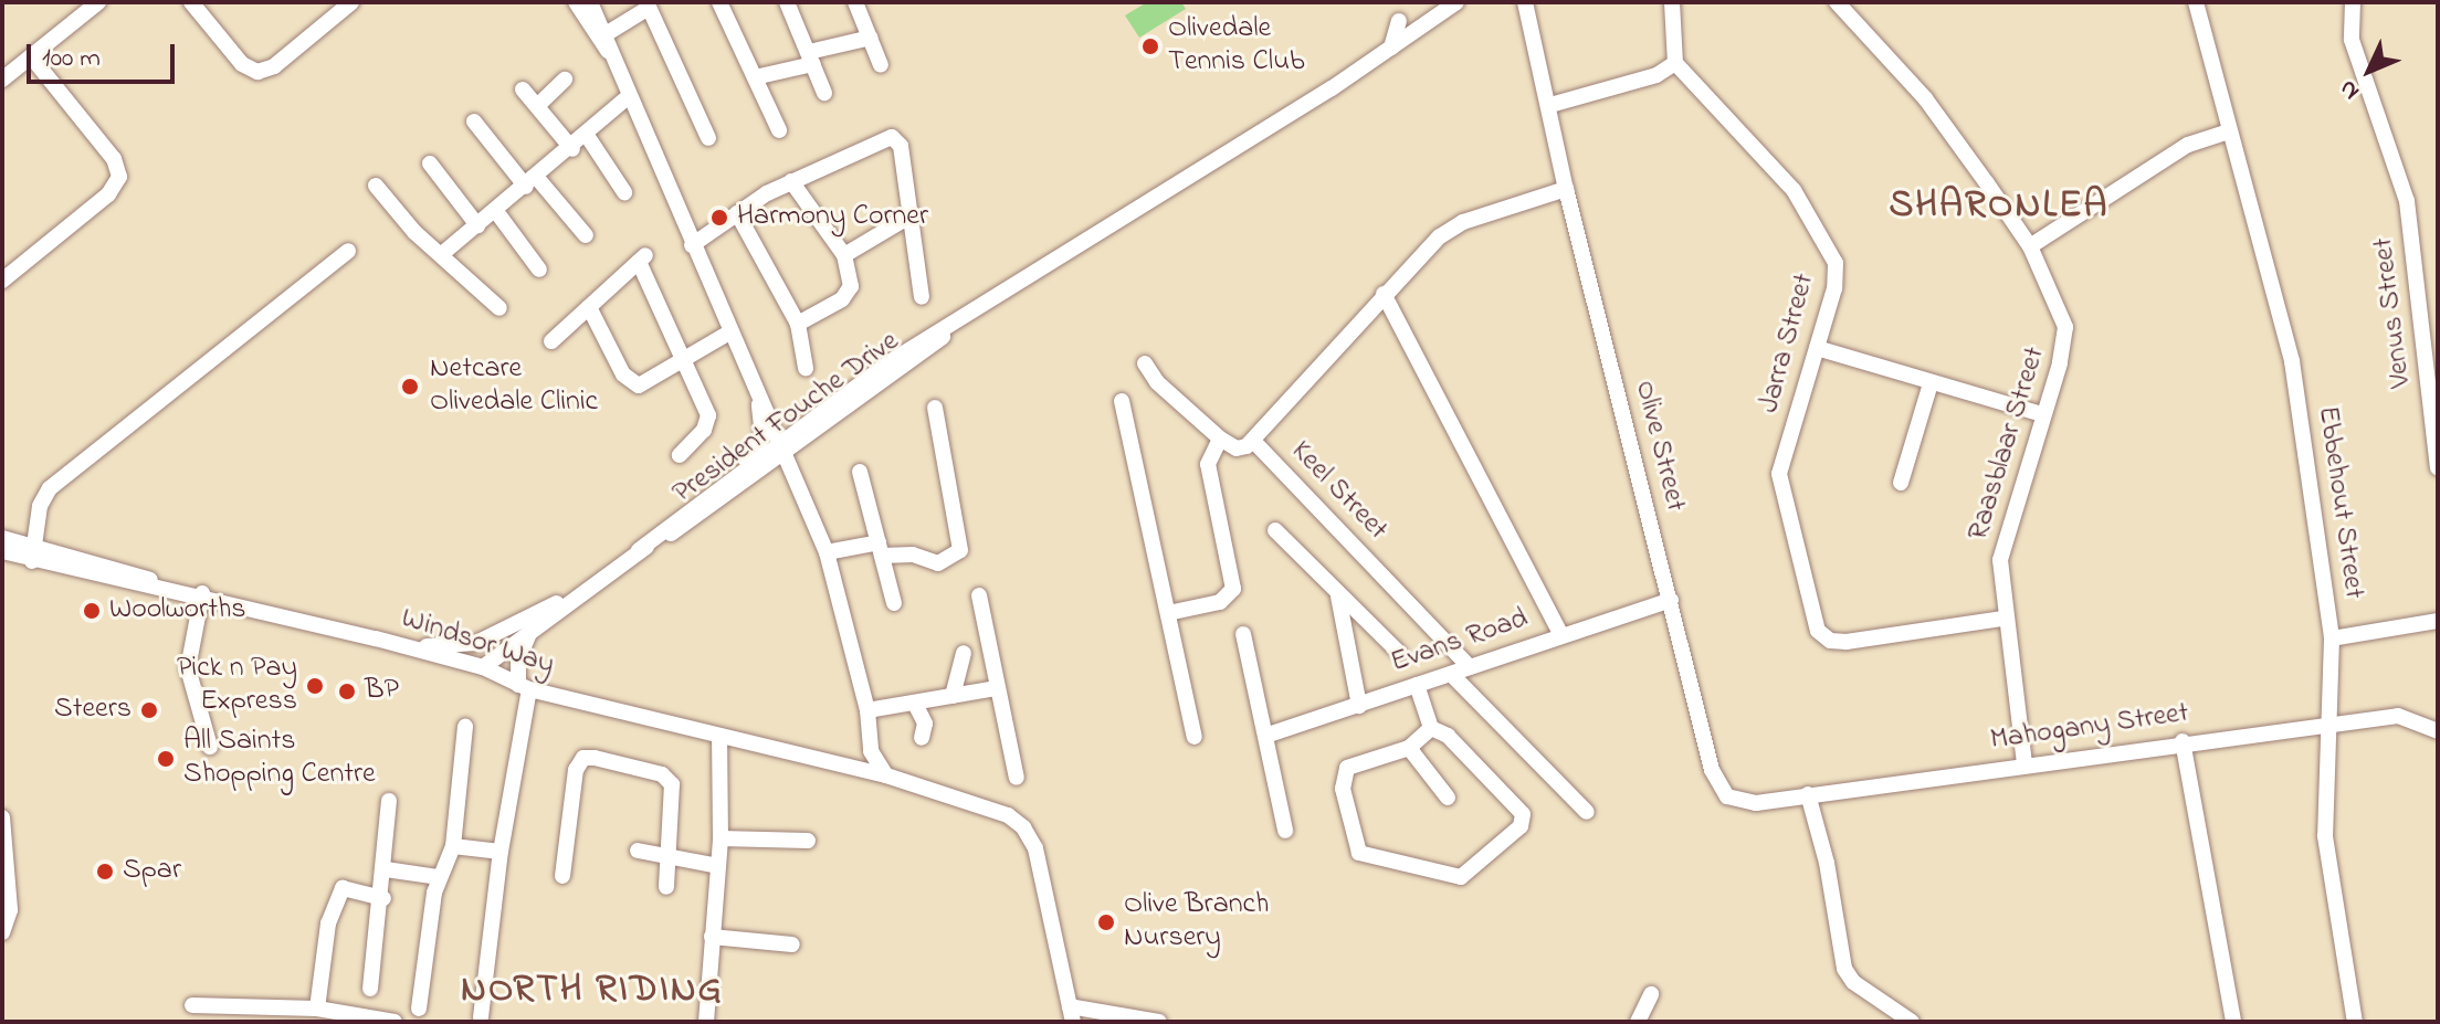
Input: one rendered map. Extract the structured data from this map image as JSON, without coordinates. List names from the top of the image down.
{
  "streets": {
    "street": [
      "Venus Street",
      "Jarra Street",
      "President Fouche Drive",
      "Raasblaar Street",
      "Olive Street",
      "Keel Street",
      "Ebbehout Street",
      "Evans Road",
      "Windsor Way",
      "Mahogany Street"
    ]
  },
  "crossings": [
    ["Jarra Street", "Raasblaar Street"],
    ["President Fouche Drive", "Windsor Way"],
    ["Raasblaar Street", "Mahogany Street"],
    ["Olive Street", "Evans Road"],
    ["Olive Street", "Mahogany Street"],
    ["Keel Street", "Evans Road"],
    ["Ebbehout Street", "Mahogany Street"]
  ],
  "districts": ["SHARONLEA", "NORTH RIDING"],
  "places": [
    "Olivedale Tennis Club",
    "Harmony Corner",
    "Netcare Olivedale Clinic",
    "Woolworths",
    "Pick n Pay Express",
    "BP",
    "Steers",
    "All Saints Shopping Centre",
    "Spar",
    "Olive Branch Nursery"
  ],
  "scale_bar": "100 m",
  "north": "bottom left"
}
